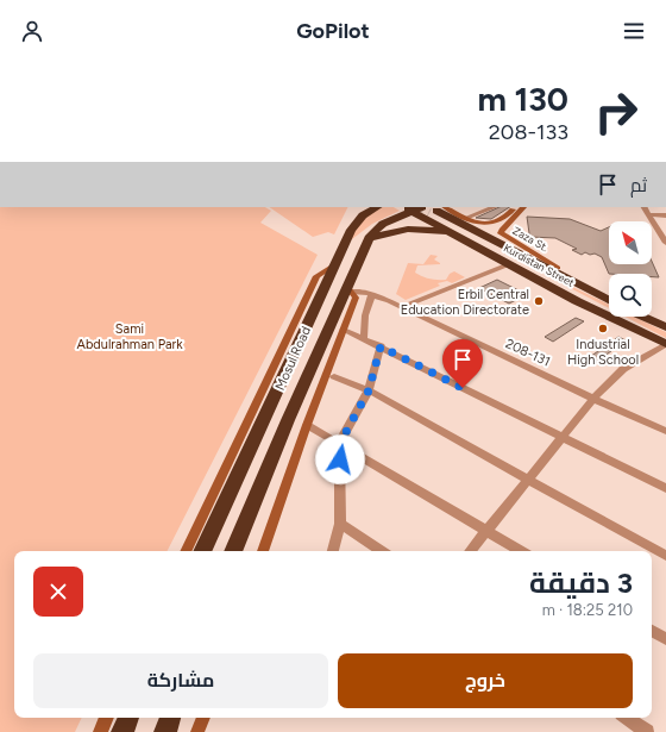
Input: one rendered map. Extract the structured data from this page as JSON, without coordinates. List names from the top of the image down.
{
  "streets": {
    "highway": ["Kurdistan Street", "Mosul Road"],
    "street": ["Zaza St.", "208-131"]
  },
  "crossings": [
    ["Zaza St.", "Kurdistan Street"],
    ["Zaza St.", "Mosul Road"],
    ["Kurdistan Street", "Mosul Road"],
    ["208-131", "Mosul Road"]
  ],
  "parks": ["Sami Abdulrahman Park"],
  "places": ["Erbil Central Education Directorate", "Industrial High School"],
  "north": "top left",
  "page": {
    "header": "GoPilot",
    "turn": ["130 m", "208-133"],
    "then": "ثم",
    "heading": ["3 دقيقة", "210 m · 18:25"],
    "buttons": ["خروج", "مشاركة"]
  }
}
